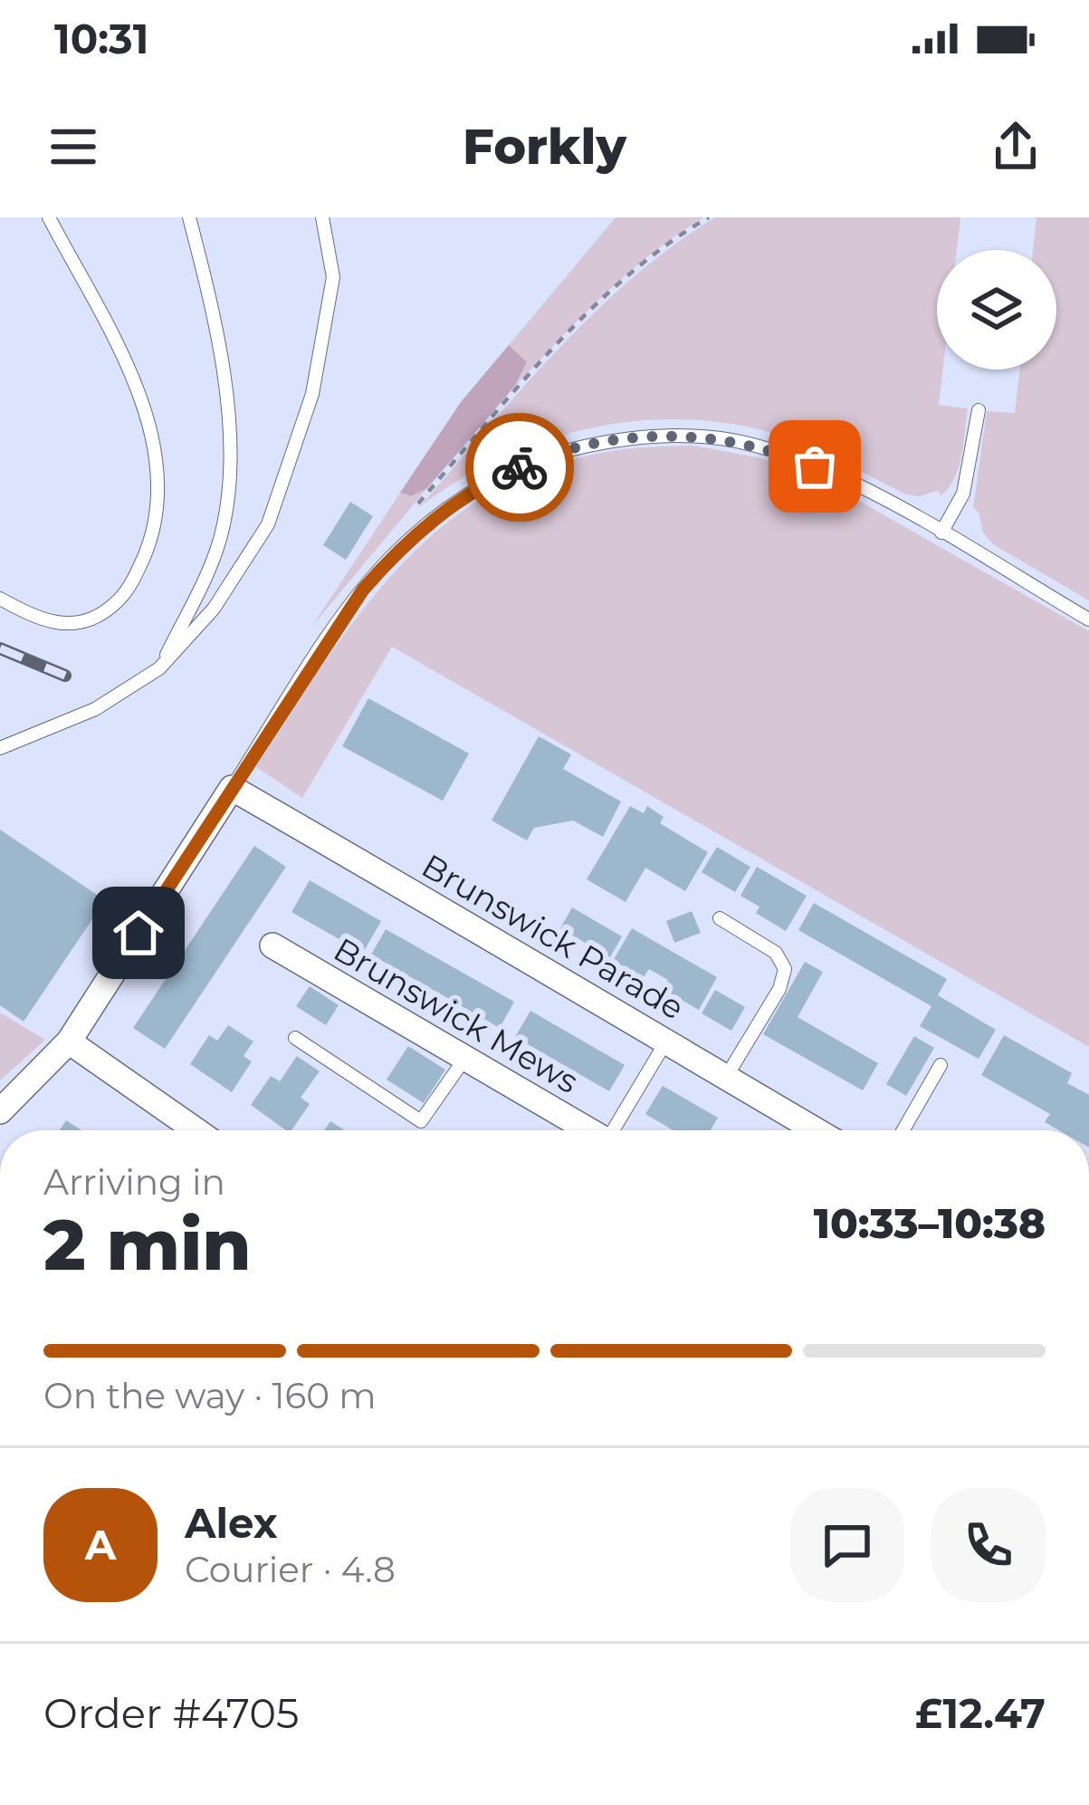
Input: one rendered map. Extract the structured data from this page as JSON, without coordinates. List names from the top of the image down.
{
  "streets": {
    "street": ["Brunswick Parade", "Brunswick Mews"]
  },
  "crossings": [
    ["Brunswick Parade", "Brunswick Mews"]
  ],
  "page": {
    "status": "10:31",
    "header": "Forkly",
    "heading": ["2 min", "Arriving in", "10:33–10:38"],
    "panel": [
      "Alex",
      "Courier · 4.8",
      "Order #4705",
      "£12.47"
    ],
    "bar": "On the way · 160 m",
    "round": "A"
  }
}
